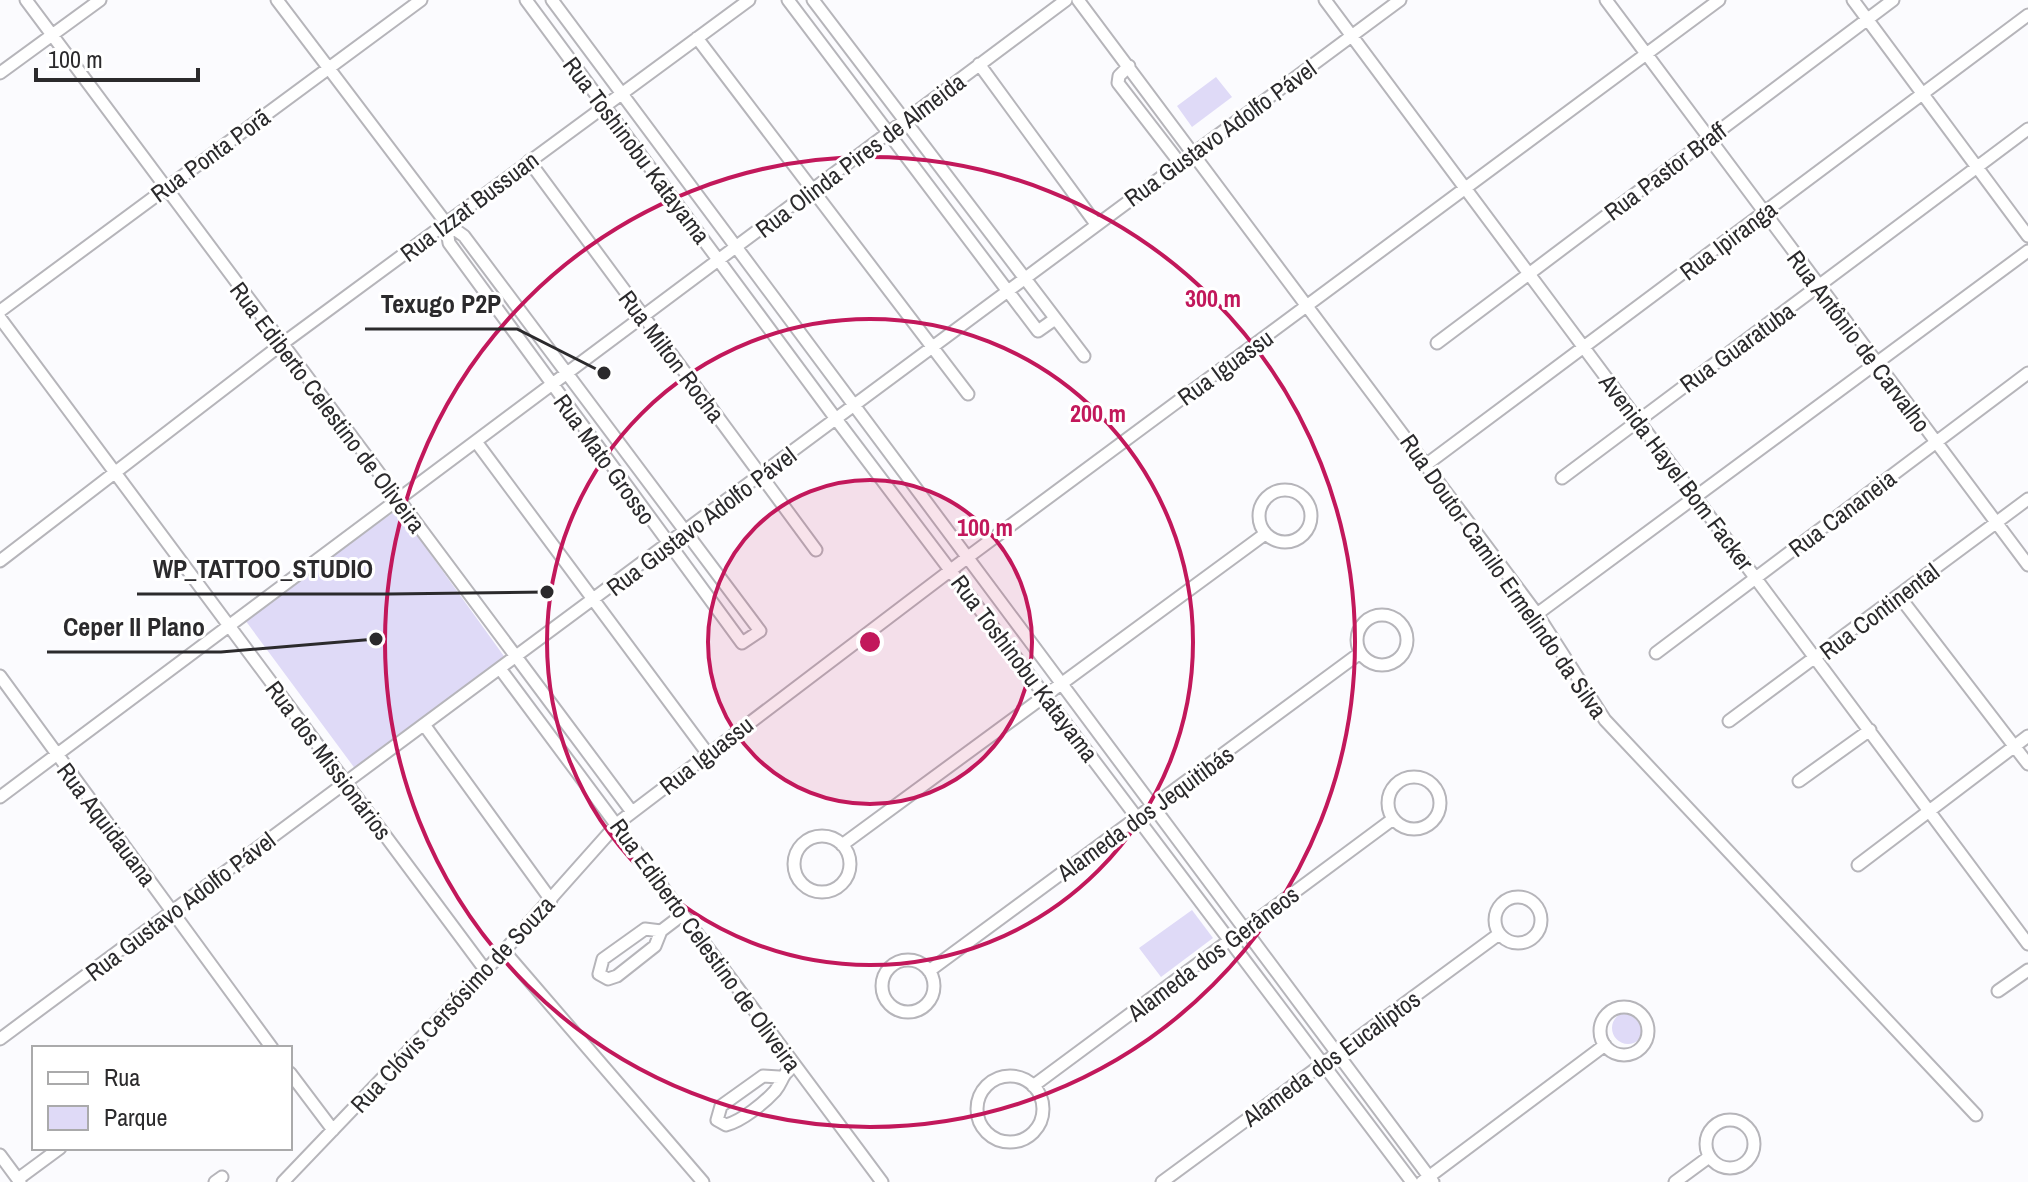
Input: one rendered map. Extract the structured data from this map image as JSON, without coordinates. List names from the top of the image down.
{
  "streets": {
    "street": [
      "Rua Gustavo Adolfo Pável",
      "Rua Toshinobu Katayama",
      "Rua Ponta Porã",
      "Rua Olinda Pires de Almeida",
      "Rua Pastor Braff",
      "Rua Izzat Bussuan",
      "Rua Ipiranga",
      "Rua Antônio de Carvalho",
      "Rua Guaratuba",
      "Rua Milton Rocha",
      "Rua Iguassu",
      "Rua Ediberto Celestino de Oliveira",
      "Rua Mato Grosso",
      "Avenida Hayel Bom Facker",
      "Rua Cananeia",
      "Rua Doutor Camilo Ermelindo da Silva",
      "Rua Continental",
      "Rua dos Missionários",
      "Alameda dos Jequitibás",
      "Rua Aquidauana",
      "Alameda dos Gerâneos",
      "Rua Clóvis Cersósimo de Souza",
      "Alameda dos Eucaliptos"
    ]
  },
  "crossings": [
    ["Rua Gustavo Adolfo Pável", "Rua Toshinobu Katayama"],
    ["Rua Gustavo Adolfo Pável", "Rua Milton Rocha"],
    ["Rua Gustavo Adolfo Pável", "Rua Ediberto Celestino de Oliveira"],
    ["Rua Gustavo Adolfo Pável", "Rua Mato Grosso"],
    ["Rua Gustavo Adolfo Pável", "Avenida Hayel Bom Facker"],
    ["Rua Gustavo Adolfo Pável", "Rua Doutor Camilo Ermelindo da Silva"],
    ["Rua Gustavo Adolfo Pável", "Rua dos Missionários"],
    ["Rua Gustavo Adolfo Pável", "Rua Aquidauana"],
    ["Rua Toshinobu Katayama", "Rua Olinda Pires de Almeida"],
    ["Rua Toshinobu Katayama", "Rua Izzat Bussuan"],
    ["Rua Toshinobu Katayama", "Rua Iguassu"],
    ["Rua Toshinobu Katayama", "Alameda dos Jequitibás"],
    ["Rua Toshinobu Katayama", "Alameda dos Gerâneos"],
    ["Rua Toshinobu Katayama", "Alameda dos Eucaliptos"],
    ["Rua Ponta Porã", "Rua Ediberto Celestino de Oliveira"],
    ["Rua Ponta Porã", "Rua Mato Grosso"],
    ["Rua Olinda Pires de Almeida", "Rua Milton Rocha"],
    ["Rua Olinda Pires de Almeida", "Rua Ediberto Celestino de Oliveira"],
    ["Rua Olinda Pires de Almeida", "Rua Mato Grosso"],
    ["Rua Olinda Pires de Almeida", "Rua dos Missionários"],
    ["Rua Olinda Pires de Almeida", "Rua Aquidauana"],
    ["Rua Pastor Braff", "Rua Antônio de Carvalho"],
    ["Rua Pastor Braff", "Avenida Hayel Bom Facker"],
    ["Rua Izzat Bussuan", "Rua Milton Rocha"],
    ["Rua Izzat Bussuan", "Rua Ediberto Celestino de Oliveira"],
    ["Rua Izzat Bussuan", "Rua Mato Grosso"],
    ["Rua Izzat Bussuan", "Rua dos Missionários"],
    ["Rua Ipiranga", "Rua Antônio de Carvalho"],
    ["Rua Ipiranga", "Avenida Hayel Bom Facker"],
    ["Rua Ipiranga", "Rua Doutor Camilo Ermelindo da Silva"],
    ["Rua Antônio de Carvalho", "Rua Guaratuba"],
    ["Rua Antônio de Carvalho", "Rua Iguassu"],
    ["Rua Antônio de Carvalho", "Rua Cananeia"],
    ["Rua Antônio de Carvalho", "Rua Continental"],
    ["Rua Guaratuba", "Avenida Hayel Bom Facker"],
    ["Rua Iguassu", "Rua Ediberto Celestino de Oliveira"],
    ["Rua Iguassu", "Avenida Hayel Bom Facker"],
    ["Rua Iguassu", "Rua Doutor Camilo Ermelindo da Silva"],
    ["Rua Iguassu", "Rua Clóvis Cersósimo de Souza"],
    ["Rua Ediberto Celestino de Oliveira", "Rua Clóvis Cersósimo de Souza"],
    ["Avenida Hayel Bom Facker", "Rua Cananeia"],
    ["Avenida Hayel Bom Facker", "Rua Continental"],
    ["Rua dos Missionários", "Rua Clóvis Cersósimo de Souza"]
  ],
  "places": ["Texugo P2P", "WP_TATTOO_STUDIO", "Ceper II Plano"],
  "legend": ["Rua", "Parque"],
  "scale_bar": "100 m",
  "rings": ["300 m", "200 m", "100 m"]
}
